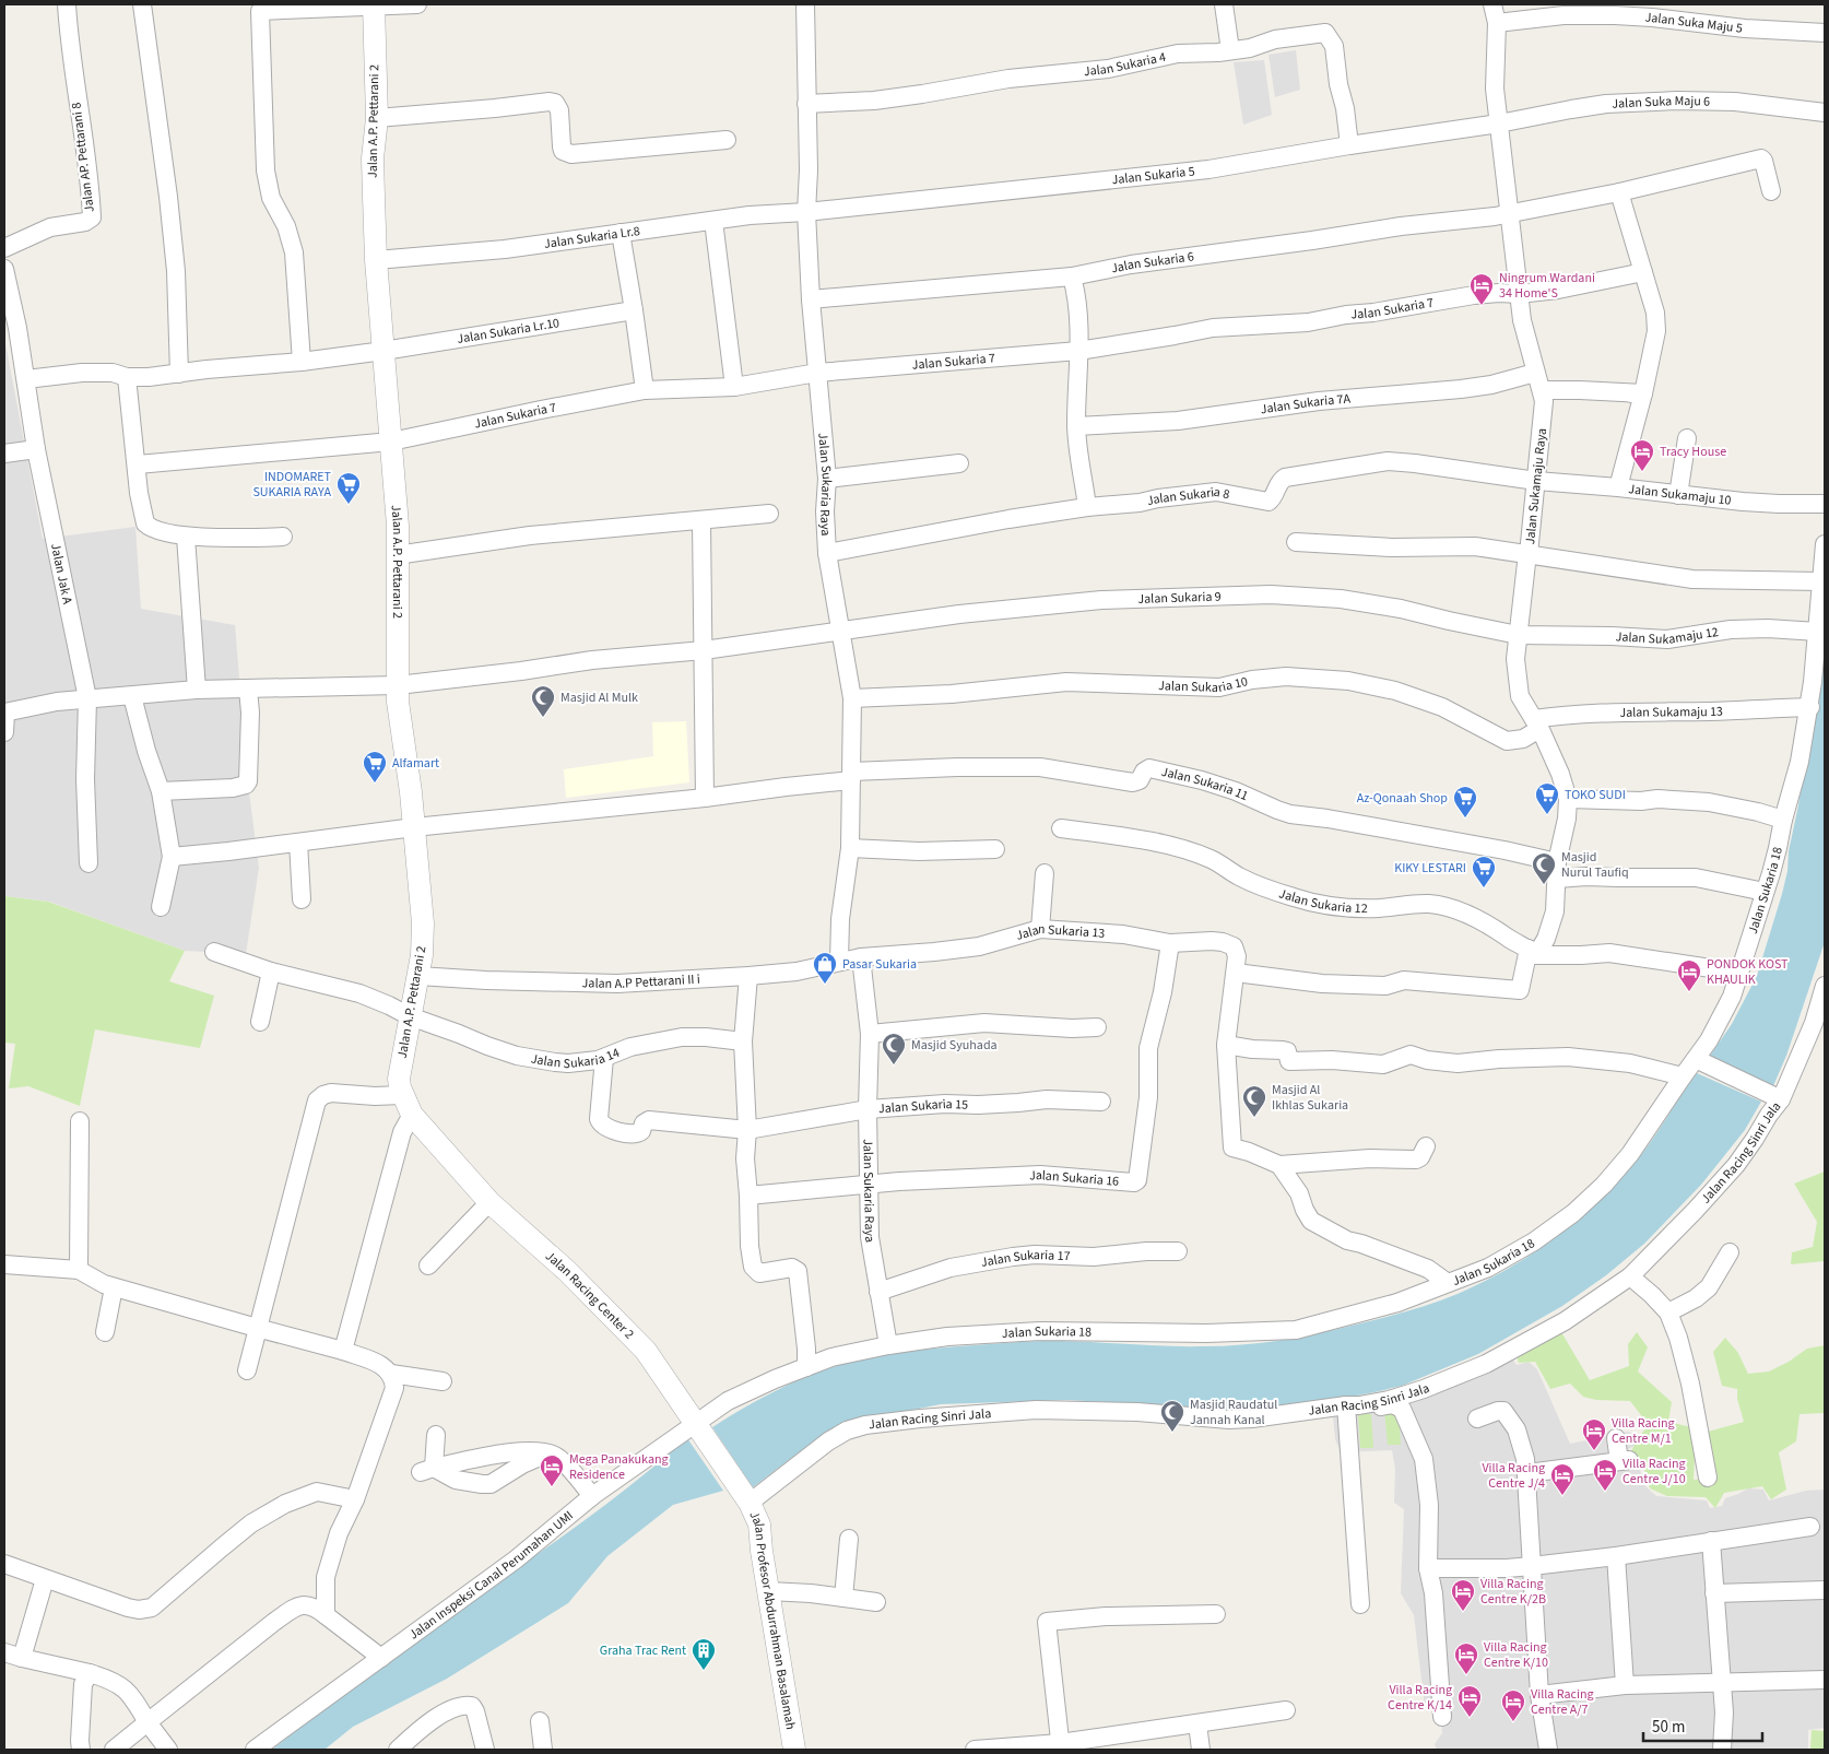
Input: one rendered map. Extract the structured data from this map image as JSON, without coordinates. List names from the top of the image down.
{
  "streets": {
    "street": [
      "Jalan Suka Maju 5",
      "Jalan Sukaria 4",
      "Jalan Suka Maju 6",
      "Jalan A.P. Pettarani 2",
      "Jalan AP. Pettarani 8",
      "Jalan Sukaria 5",
      "Jalan Sukaria Lr.8",
      "Jalan Sukaria 6",
      "Jalan Sukaria 7",
      "Jalan Sukaria Lr.10",
      "Jalan Sukaria 7A",
      "Jalan Sukaria Raya",
      "Jalan Sukamaju Raya",
      "Jalan Sukamaju 10",
      "Jalan Sukaria 8",
      "Jalan Jak A",
      "Jalan Sukaria 9",
      "Jalan Sukamaju 12",
      "Jalan Sukaria 10",
      "Jalan Sukamaju 13",
      "Jalan Sukaria 11",
      "Jalan Sukaria 18",
      "Jalan Sukaria 12",
      "Jalan Sukaria 13",
      "Jalan A.P Pettarani II i",
      "Jalan Sukaria 14",
      "Jalan Sukaria 15",
      "Jalan Racing Sinri Jala",
      "Jalan Sukaria 16",
      "Jalan Sukaria 17",
      "Jalan Racing Center 2",
      "Jalan Inspeksi Canal Perumahan UMI",
      "Jalan Profesor Abdurrahman Basalamah"
    ]
  },
  "crossings": [
    ["Jalan Suka Maju 5", "Jalan Sukamaju Raya"],
    ["Jalan Sukaria 4", "Jalan Sukaria 5"],
    ["Jalan Sukaria 4", "Jalan Sukaria Raya"],
    ["Jalan Suka Maju 6", "Jalan Sukaria 5"],
    ["Jalan Suka Maju 6", "Jalan Sukamaju Raya"],
    ["Jalan A.P. Pettarani 2", "Jalan Sukaria Lr.8"],
    ["Jalan A.P. Pettarani 2", "Jalan Sukaria 7"],
    ["Jalan A.P. Pettarani 2", "Jalan Sukaria Lr.10"],
    ["Jalan A.P. Pettarani 2", "Jalan Sukaria 9"],
    ["Jalan A.P. Pettarani 2", "Jalan A.P Pettarani II i"],
    ["Jalan A.P. Pettarani 2", "Jalan Sukaria 14"],
    ["Jalan A.P. Pettarani 2", "Jalan Racing Center 2"],
    ["Jalan Sukaria 5", "Jalan Sukaria Lr.8"],
    ["Jalan Sukaria 5", "Jalan Sukaria Raya"],
    ["Jalan Sukaria 5", "Jalan Sukamaju Raya"],
    ["Jalan Sukaria Lr.8", "Jalan Sukaria Raya"],
    ["Jalan Sukaria 6", "Jalan Sukaria Raya"],
    ["Jalan Sukaria 6", "Jalan Sukamaju Raya"],
    ["Jalan Sukaria 7", "Jalan Sukaria Raya"],
    ["Jalan Sukaria 7", "Jalan Sukamaju Raya"],
    ["Jalan Sukaria Lr.10", "Jalan Jak A"],
    ["Jalan Sukaria 7A", "Jalan Sukamaju Raya"],
    ["Jalan Sukaria Raya", "Jalan Sukaria 8"],
    ["Jalan Sukaria Raya", "Jalan Sukaria 9"],
    ["Jalan Sukaria Raya", "Jalan Sukaria 10"],
    ["Jalan Sukaria Raya", "Jalan Sukaria 11"],
    ["Jalan Sukaria Raya", "Jalan Sukaria 18"],
    ["Jalan Sukaria Raya", "Jalan Sukaria 13"],
    ["Jalan Sukaria Raya", "Jalan A.P Pettarani II i"],
    ["Jalan Sukaria Raya", "Jalan Sukaria 15"],
    ["Jalan Sukaria Raya", "Jalan Sukaria 16"],
    ["Jalan Sukaria Raya", "Jalan Sukaria 17"],
    ["Jalan Sukamaju Raya", "Jalan Sukamaju 10"],
    ["Jalan Sukamaju Raya", "Jalan Sukaria 8"],
    ["Jalan Sukamaju Raya", "Jalan Sukaria 9"],
    ["Jalan Sukamaju Raya", "Jalan Sukamaju 12"],
    ["Jalan Sukamaju Raya", "Jalan Sukaria 10"],
    ["Jalan Sukamaju Raya", "Jalan Sukamaju 13"],
    ["Jalan Sukamaju Raya", "Jalan Sukaria 11"],
    ["Jalan Sukamaju Raya", "Jalan Sukaria 12"],
    ["Jalan Sukamaju 10", "Jalan Sukaria 8"],
    ["Jalan Jak A", "Jalan Sukaria 9"],
    ["Jalan Sukaria 9", "Jalan Sukamaju 12"],
    ["Jalan Sukamaju 12", "Jalan Sukaria 18"],
    ["Jalan Sukaria 10", "Jalan Sukamaju 13"],
    ["Jalan Sukamaju 13", "Jalan Sukaria 18"],
    ["Jalan Sukaria 18", "Jalan Racing Center 2"],
    ["Jalan Sukaria 18", "Jalan Inspeksi Canal Perumahan UMI"],
    ["Jalan Sukaria 13", "Jalan A.P Pettarani II i"],
    ["Jalan Sukaria 13", "Jalan Sukaria 16"],
    ["Jalan Sukaria 14", "Jalan Sukaria 15"],
    ["Jalan Racing Sinri Jala", "Jalan Racing Center 2"],
    ["Jalan Racing Sinri Jala", "Jalan Profesor Abdurrahman Basalamah"],
    ["Jalan Racing Center 2", "Jalan Inspeksi Canal Perumahan UMI"],
    ["Jalan Racing Center 2", "Jalan Profesor Abdurrahman Basalamah"]
  ],
  "places": {
    "hotel": [
      "Ningrum Wardani 34 Home'S",
      "Tracy House",
      "PONDOK KOST KHAULIK",
      "Villa Racing Centre M/1",
      "Mega Panakukang Residence",
      "Villa Racing Centre J/10",
      "Villa Racing Centre J/4",
      "Villa Racing Centre K/2B",
      "Villa Racing Centre K/10",
      "Villa Racing Centre K/14",
      "Villa Racing Centre A/7"
    ],
    "supermarket": [
      "INDOMARET SUKARIA RAYA",
      "Alfamart",
      "TOKO SUDI",
      "Az-Qonaah Shop",
      "KIKY LESTARI"
    ],
    "mosque": [
      "Masjid Al Mulk",
      "Masjid Nurul Taufiq",
      "Masjid Syuhada",
      "Masjid Al Ikhlas Sukaria",
      "Masjid Raudatul Jannah Kanal"
    ],
    "shop": ["Pasar Sukaria"],
    "building": ["Graha Trac Rent"]
  },
  "scale_bar": "50 m"
}
